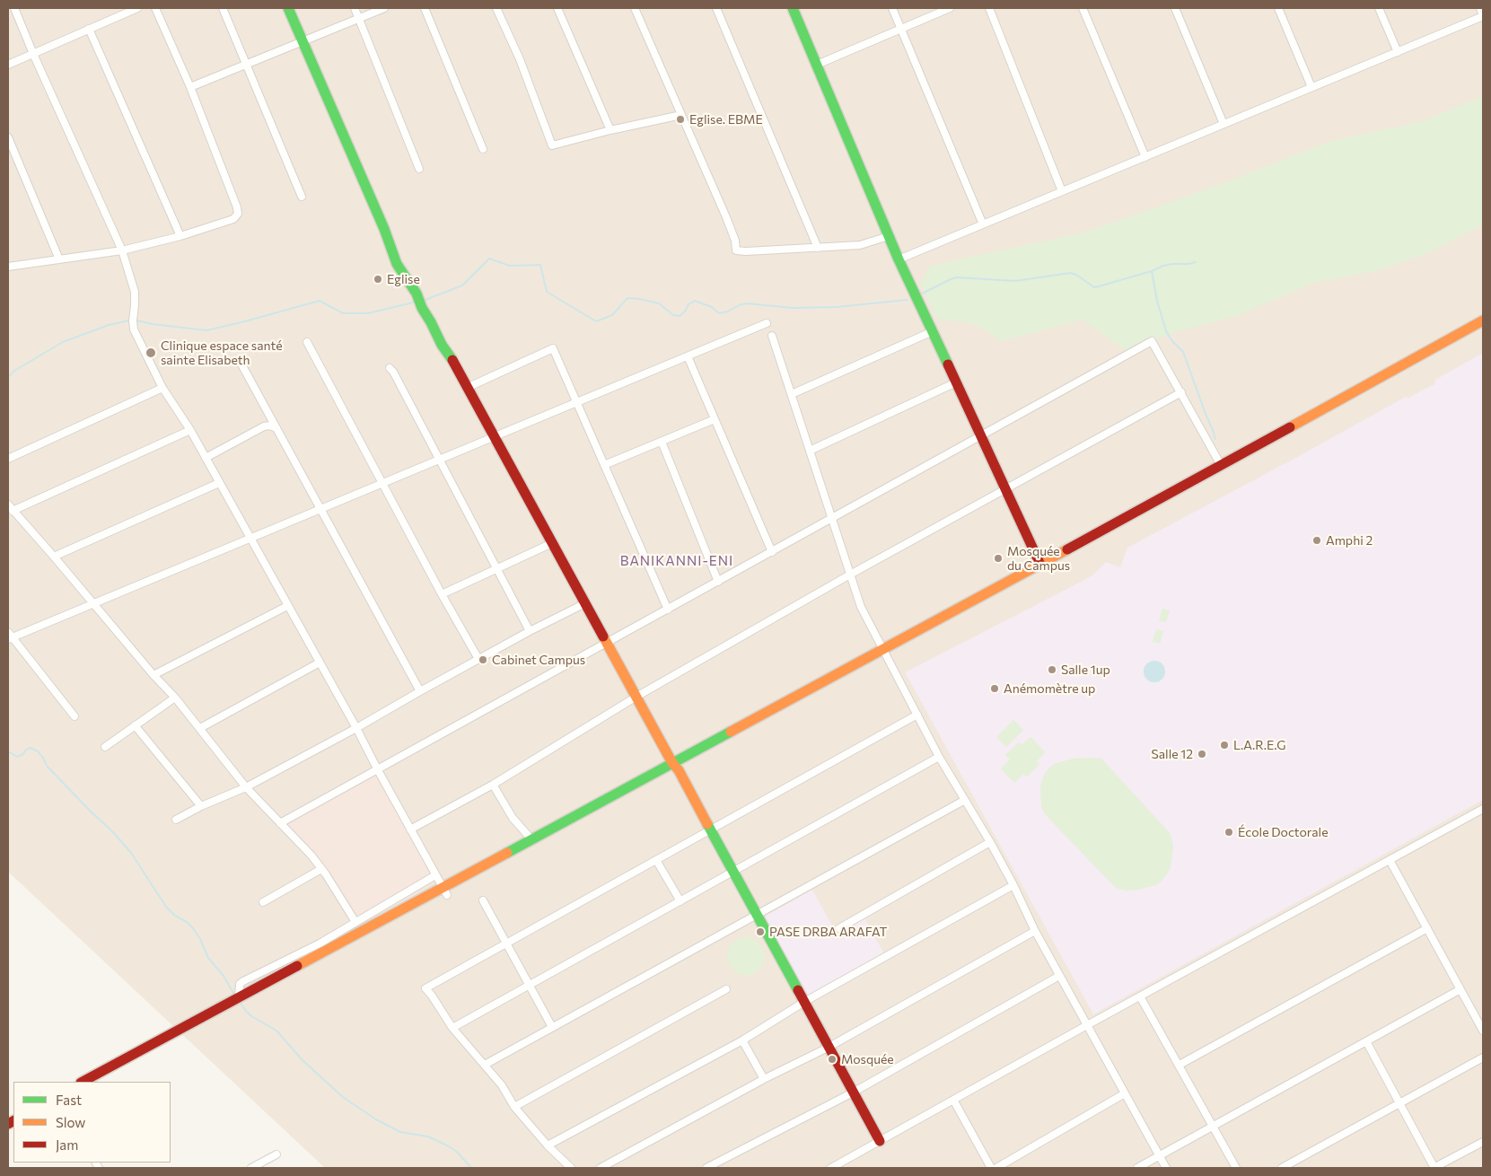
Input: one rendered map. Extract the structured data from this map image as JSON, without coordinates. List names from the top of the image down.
{
  "districts": ["BANIKANNI-ENI"],
  "places": [
    "Eglise. EBME",
    "Eglise",
    "Clinique espace santé sainte Elisabeth",
    "Amphi 2",
    "Mosquée du Campus",
    "Cabinet Campus",
    "Salle 1up",
    "Anémomètre up",
    "L.A.R.E.G",
    "Salle 12",
    "École Doctorale",
    "PASE DRBA ARAFAT",
    "Mosquée"
  ],
  "legend": ["Fast", "Slow", "Jam"]
}
